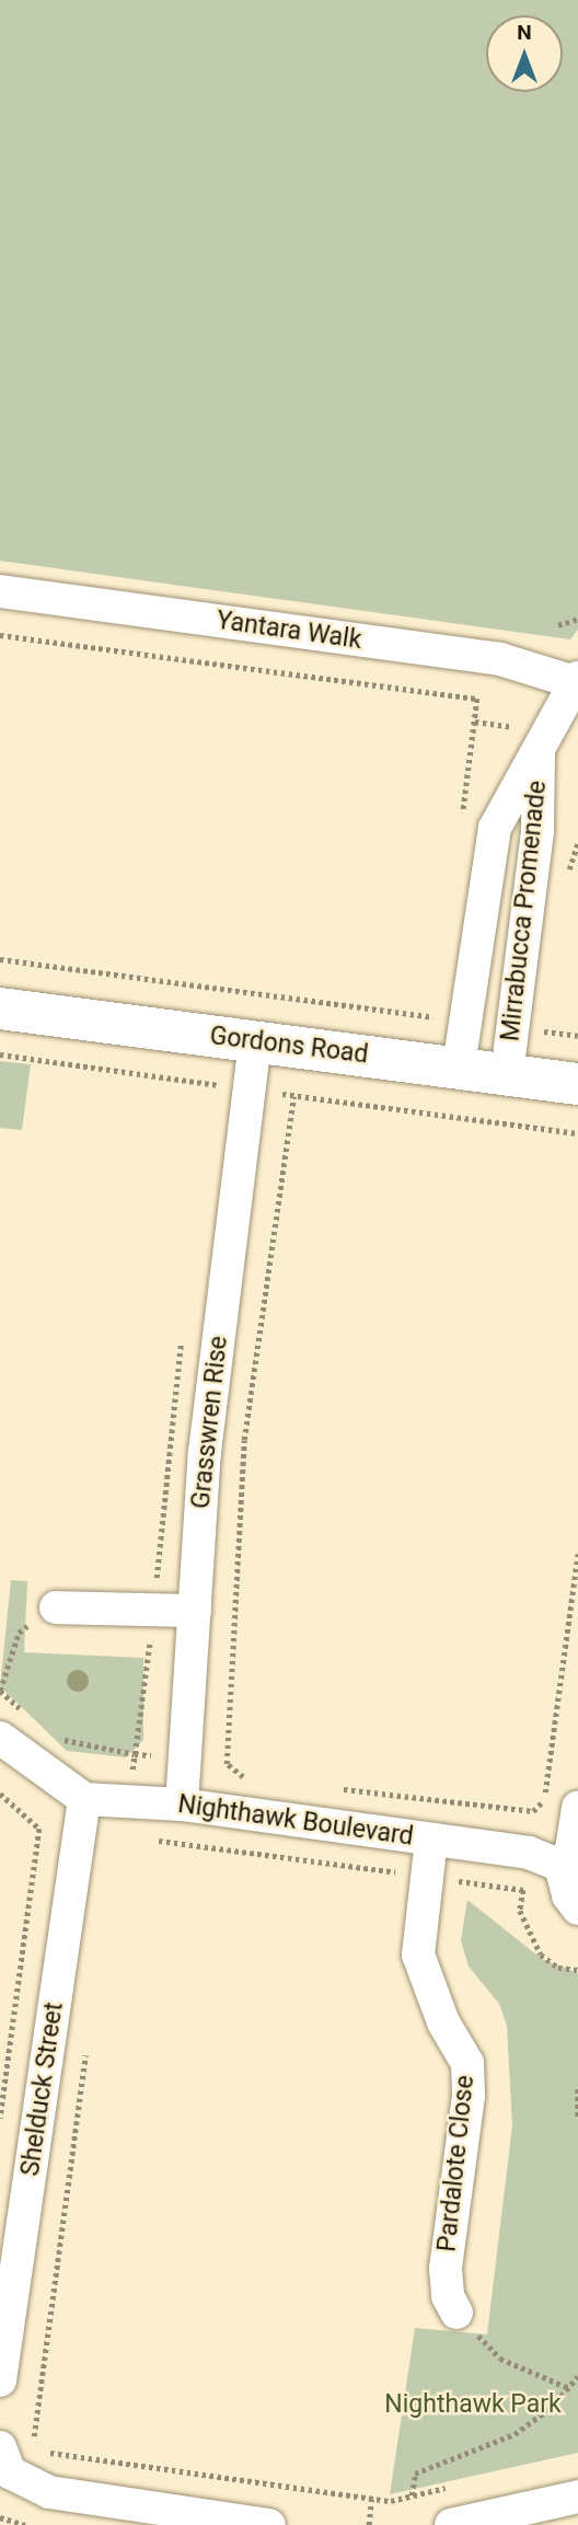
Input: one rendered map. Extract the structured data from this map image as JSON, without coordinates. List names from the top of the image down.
{
  "streets": {
    "street": [
      "Yantara Walk",
      "Mirrabucca Promenade",
      "Gordons Road",
      "Grasswren Rise",
      "Nighthawk Boulevard",
      "Shelduck Street",
      "Pardalote Close"
    ]
  },
  "crossings": [
    ["Yantara Walk", "Mirrabucca Promenade"],
    ["Mirrabucca Promenade", "Gordons Road"],
    ["Gordons Road", "Grasswren Rise"],
    ["Grasswren Rise", "Nighthawk Boulevard"],
    ["Nighthawk Boulevard", "Shelduck Street"],
    ["Nighthawk Boulevard", "Pardalote Close"]
  ],
  "parks": ["Nighthawk Park"],
  "north": "top"
}
